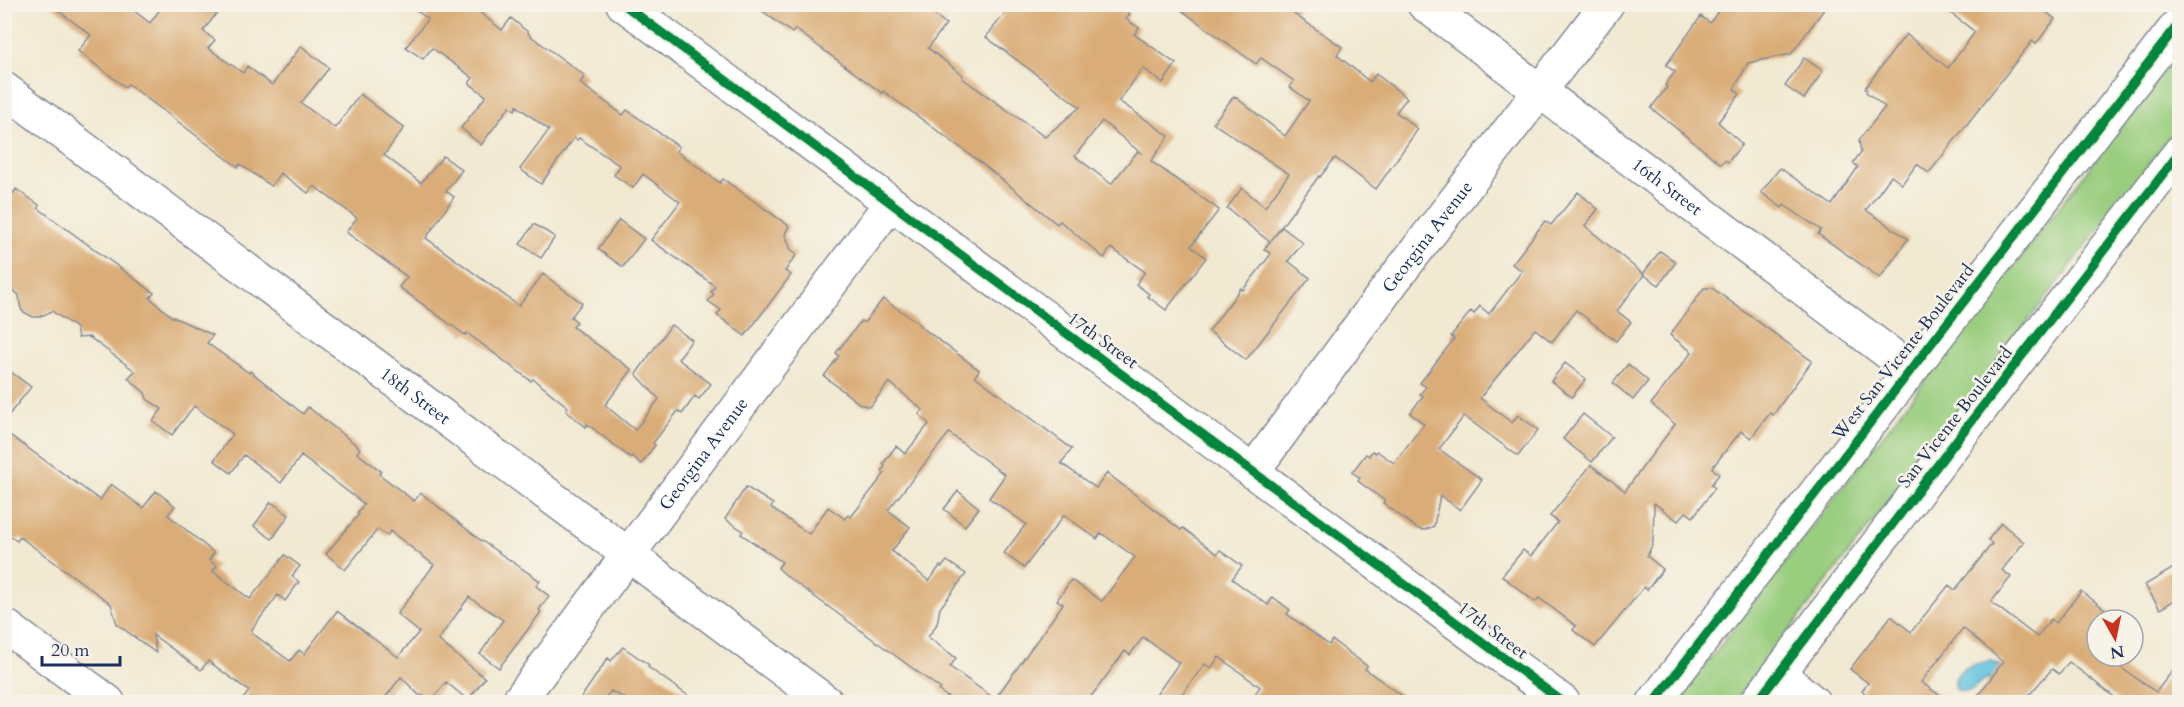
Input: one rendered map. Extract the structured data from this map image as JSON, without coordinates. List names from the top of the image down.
{
  "streets": {
    "street": [
      "16th Street",
      "Georgina Avenue",
      "17th Street",
      "West San Vicente Boulevard",
      "18th Street",
      "San Vicente Boulevard"
    ]
  },
  "crossings": [
    ["16th Street", "Georgina Avenue"],
    ["16th Street", "West San Vicente Boulevard"],
    ["Georgina Avenue", "17th Street"],
    ["Georgina Avenue", "18th Street"]
  ],
  "scale_bar": "20 m",
  "north": "bottom"
}
